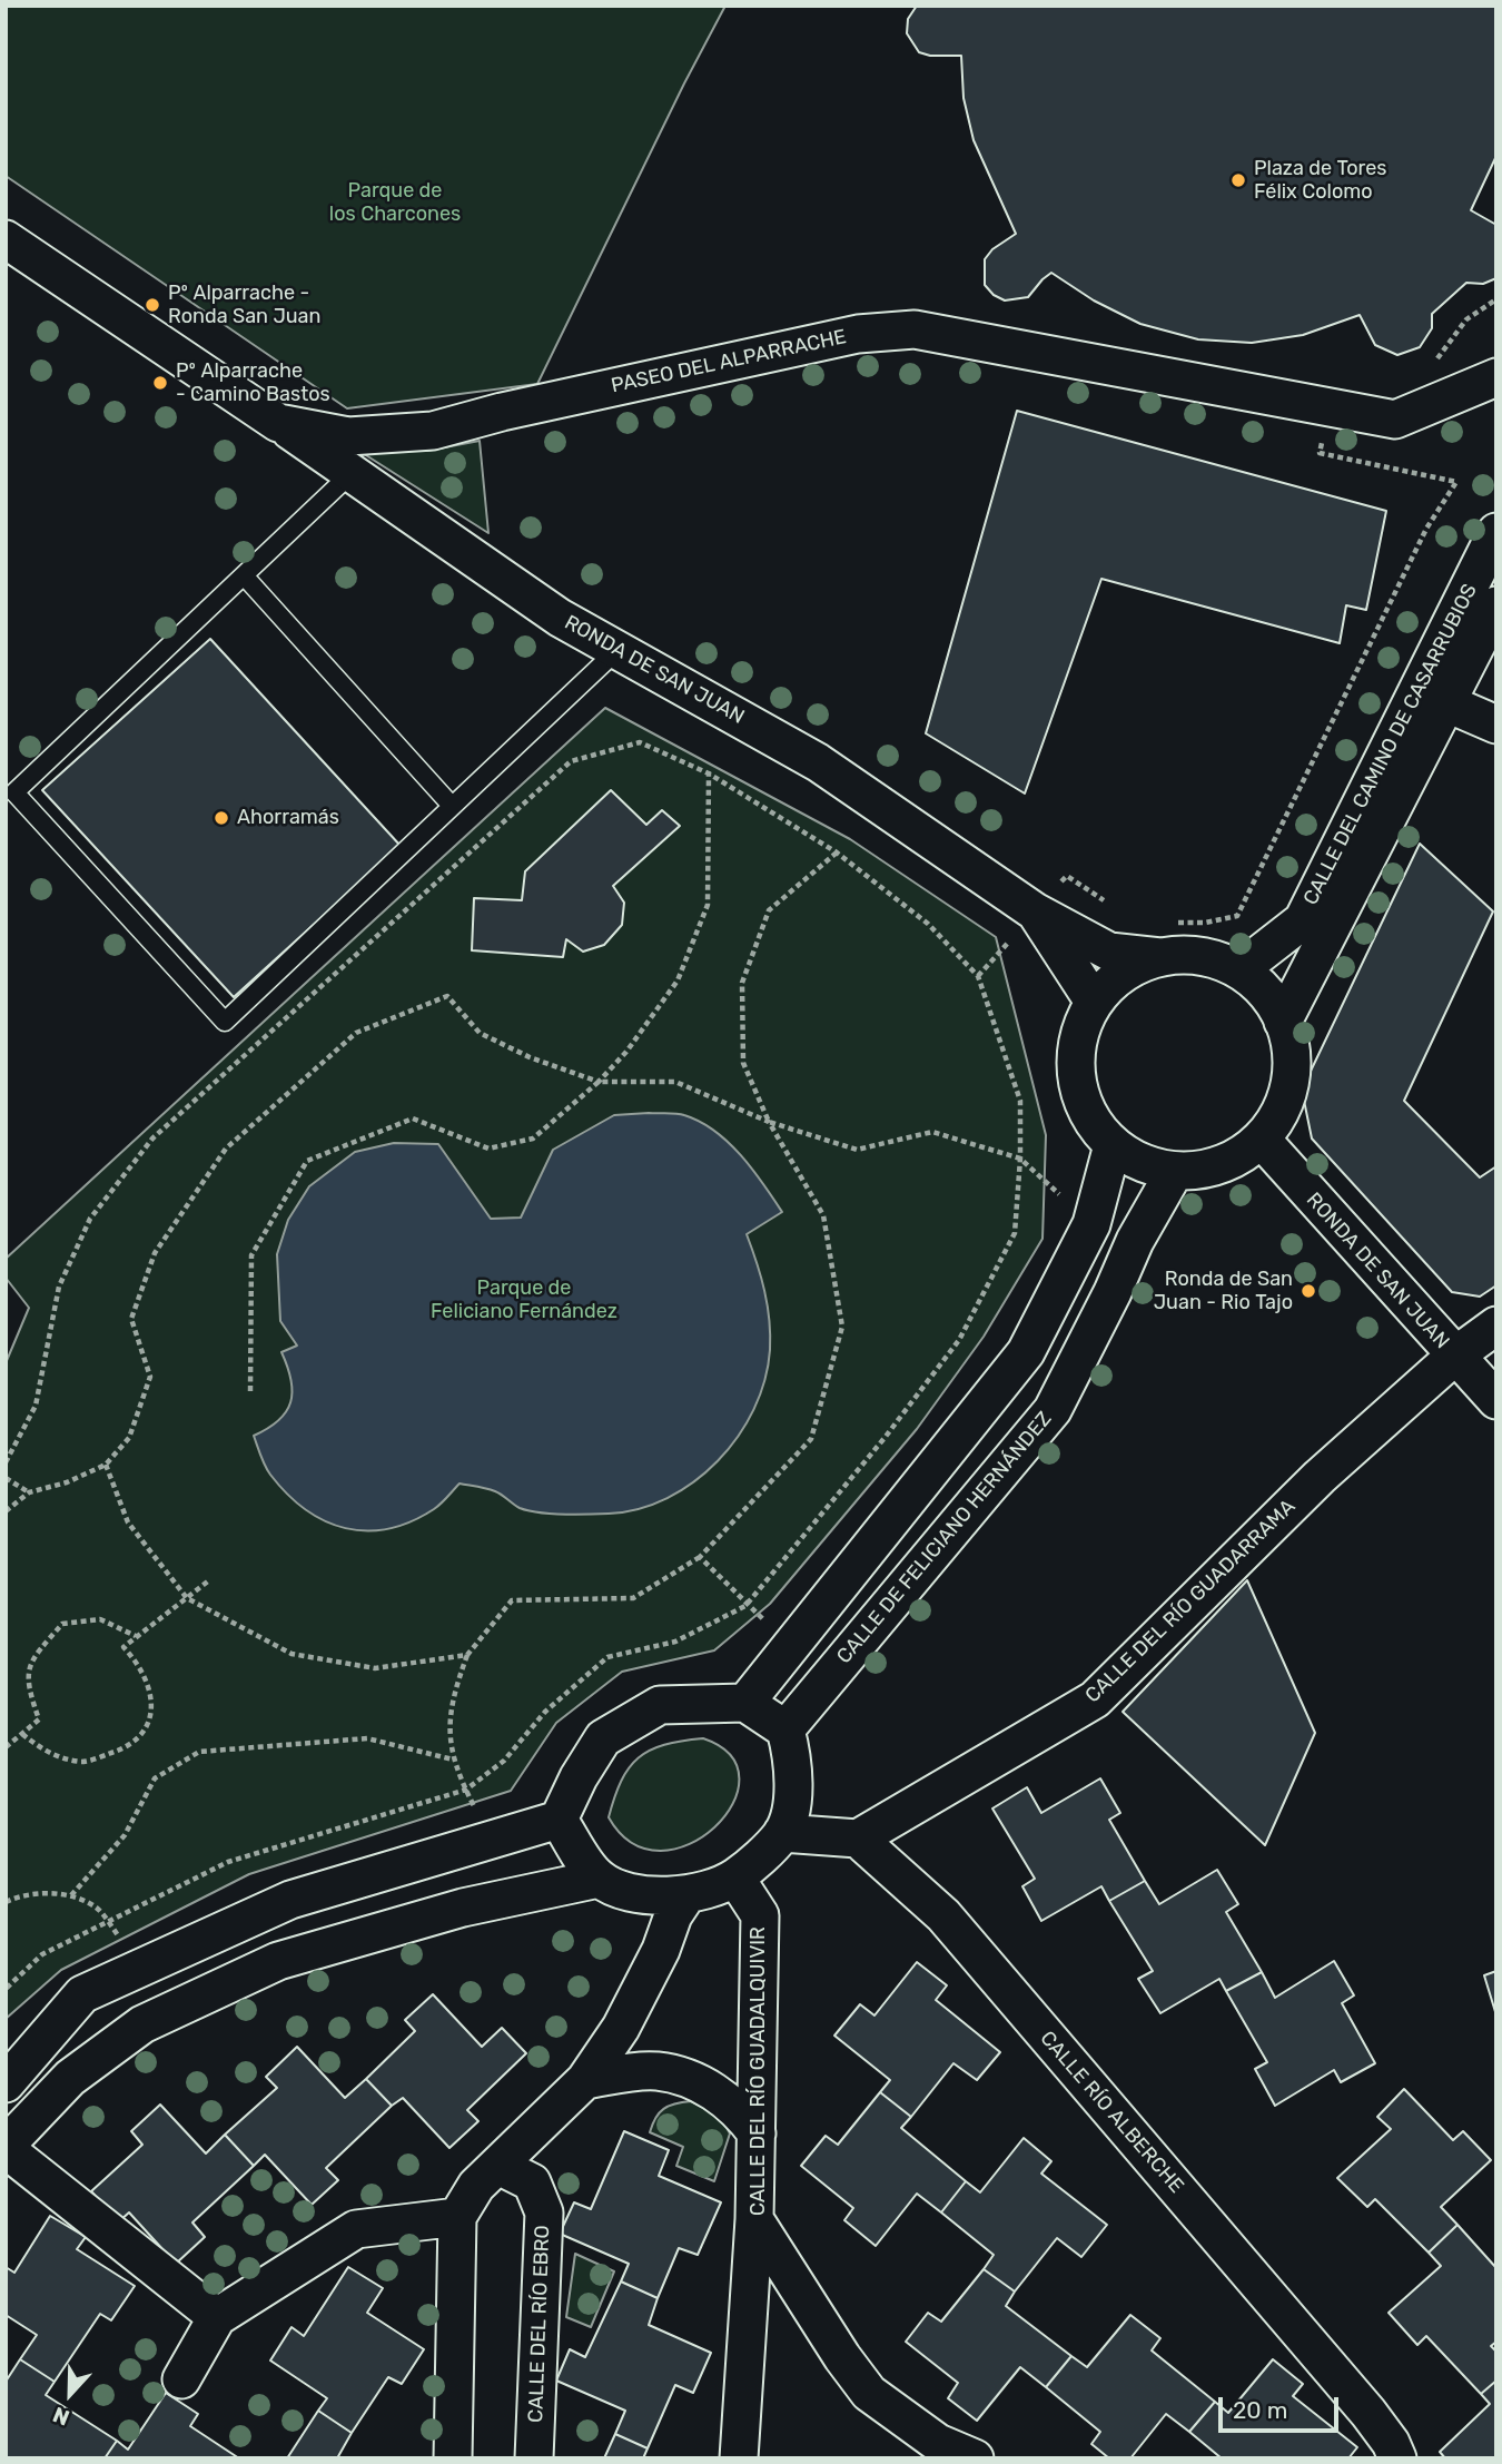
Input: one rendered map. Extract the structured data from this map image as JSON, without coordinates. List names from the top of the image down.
{
  "streets": {
    "street": [
      "PASEO DEL ALPARRACHE",
      "RONDA DE SAN JUAN",
      "CALLE DEL CAMINO DE CASARRUBIOS",
      "CALLE DE FELICIANO HERNÁNDEZ",
      "CALLE DEL RÍO GUADARRAMA",
      "CALLE DEL RÍO GUADALQUIVIR",
      "CALLE RÍO ALBERCHE",
      "CALLE DEL RÍO EBRO"
    ]
  },
  "crossings": [
    ["PASEO DEL ALPARRACHE", "RONDA DE SAN JUAN"],
    ["RONDA DE SAN JUAN", "CALLE DEL CAMINO DE CASARRUBIOS"],
    ["RONDA DE SAN JUAN", "CALLE DE FELICIANO HERNÁNDEZ"],
    ["RONDA DE SAN JUAN", "CALLE DEL RÍO GUADARRAMA"],
    ["CALLE DEL CAMINO DE CASARRUBIOS", "CALLE DE FELICIANO HERNÁNDEZ"],
    ["CALLE DE FELICIANO HERNÁNDEZ", "CALLE DEL RÍO GUADALQUIVIR"],
    ["CALLE DEL RÍO GUADARRAMA", "CALLE RÍO ALBERCHE"]
  ],
  "parks": ["Parque de los Charcones", "Parque de Feliciano Fernández"],
  "places": [
    "Plaza de Tores Félix Colomo",
    "Pº Alparrache - Ronda San Juan",
    "Pº Alparrache - Camino Bastos",
    "Ahorramás",
    "Ronda de San Juan - Rio Tajo"
  ],
  "scale_bar": "20 m",
  "north": "bottom"
}
